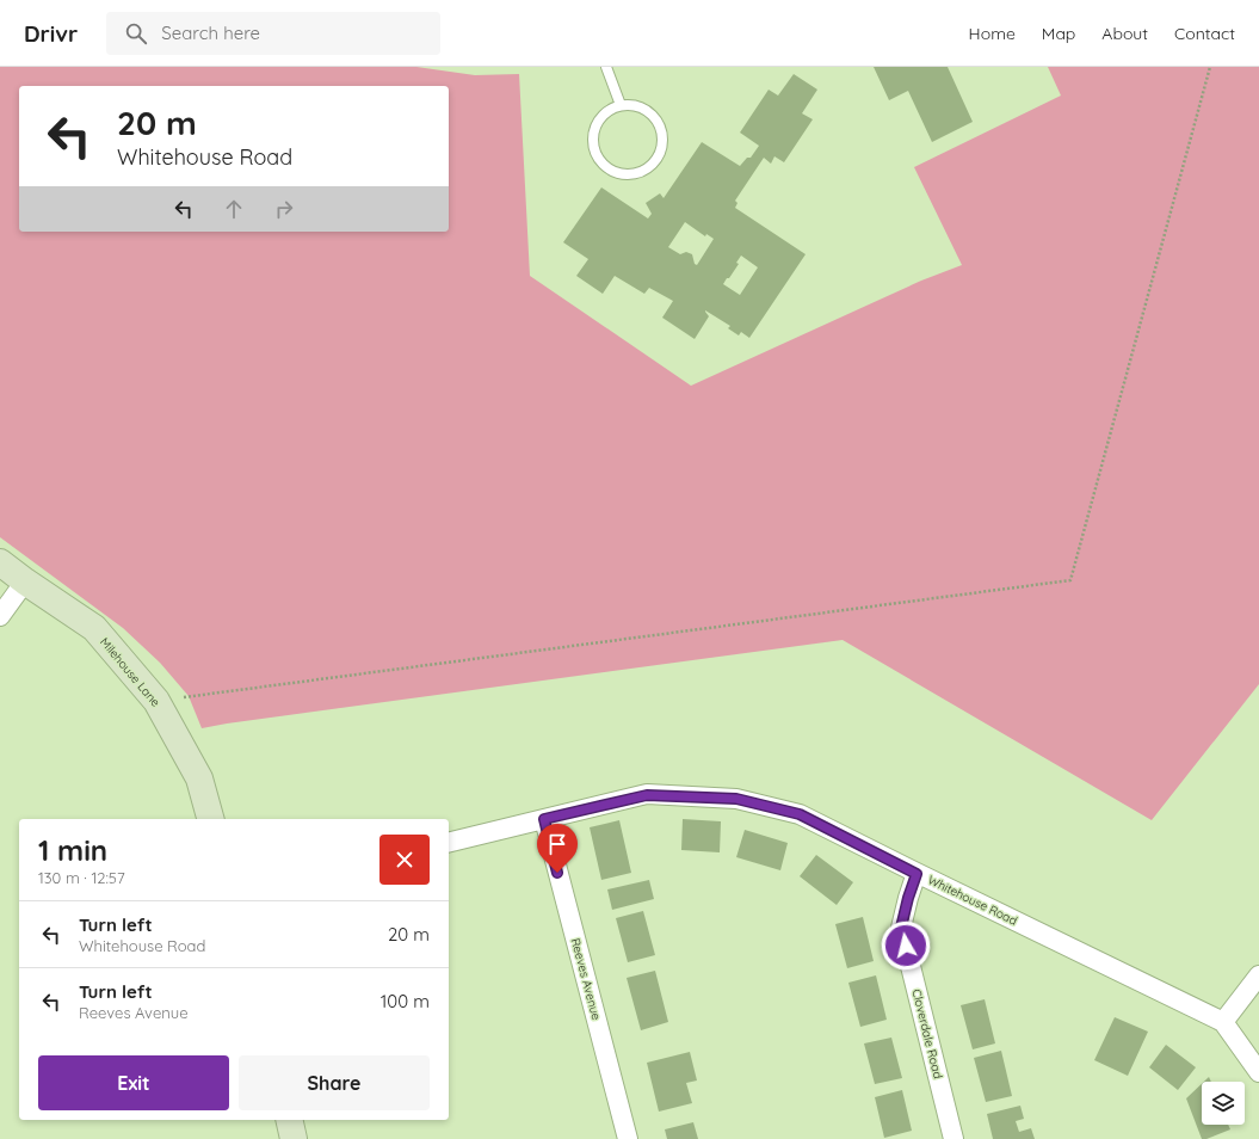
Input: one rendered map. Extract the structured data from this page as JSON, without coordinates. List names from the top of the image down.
{
  "streets": {
    "main road": ["Milehouse Lane"],
    "street": ["Whitehouse Road", "Reeves Avenue", "Cloverdale Road"]
  },
  "crossings": [
    ["Whitehouse Road", "Reeves Avenue"],
    ["Whitehouse Road", "Cloverdale Road"]
  ],
  "page": {
    "header": "Drivr",
    "search": "Search here",
    "nav": [
      "Home",
      "Map",
      "About",
      "Contact"
    ],
    "turn": ["20 m", "Whitehouse Road"],
    "heading": ["1 min", "130 m · 12:57"],
    "list": [
      {
        "name": "Turn left",
        "note": "Whitehouse Road",
        "value": "20 m"
      },
      {
        "name": "Turn left",
        "note": "Reeves Avenue",
        "value": "100 m"
      }
    ],
    "buttons": ["Exit", "Share"]
  }
}
